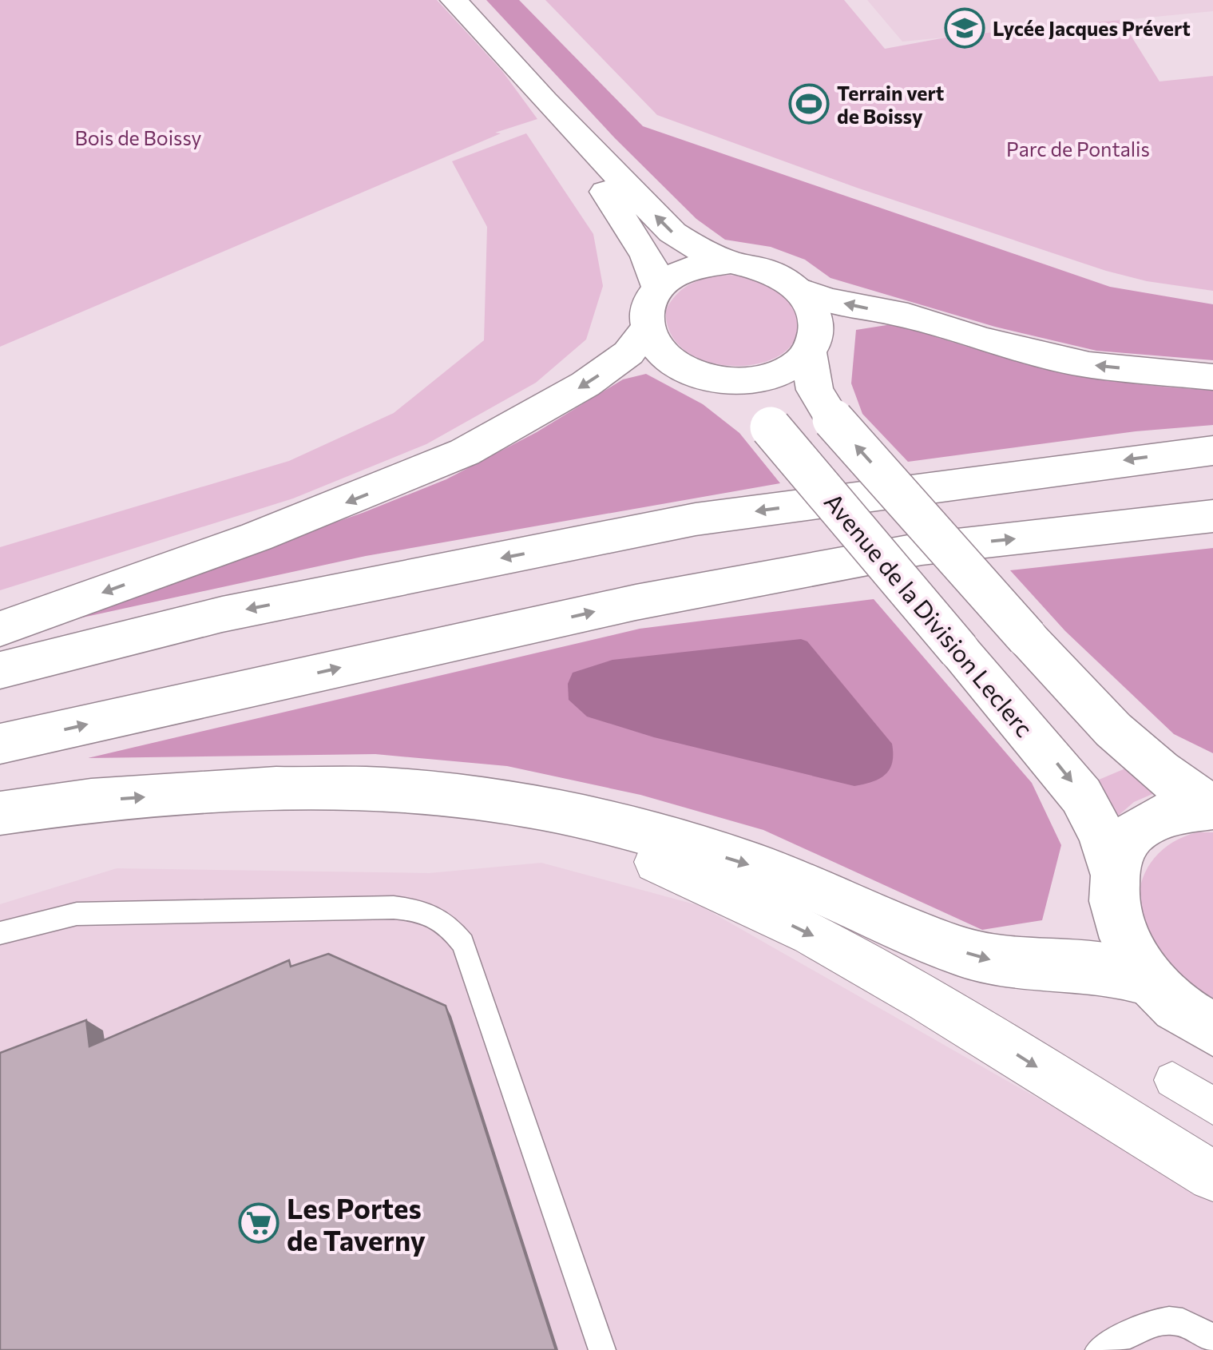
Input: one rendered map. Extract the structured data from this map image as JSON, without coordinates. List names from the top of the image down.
{
  "streets": {
    "main road": ["Avenue de la Division Leclerc"]
  },
  "parks": ["Bois de Boissy", "Parc de Pontalis"],
  "places": {
    "school or university": ["Lycée Jacques Prévert"],
    "sports": ["Terrain vert de Boissy"],
    "supermarket": ["Les Portes de Taverny"]
  }
}
